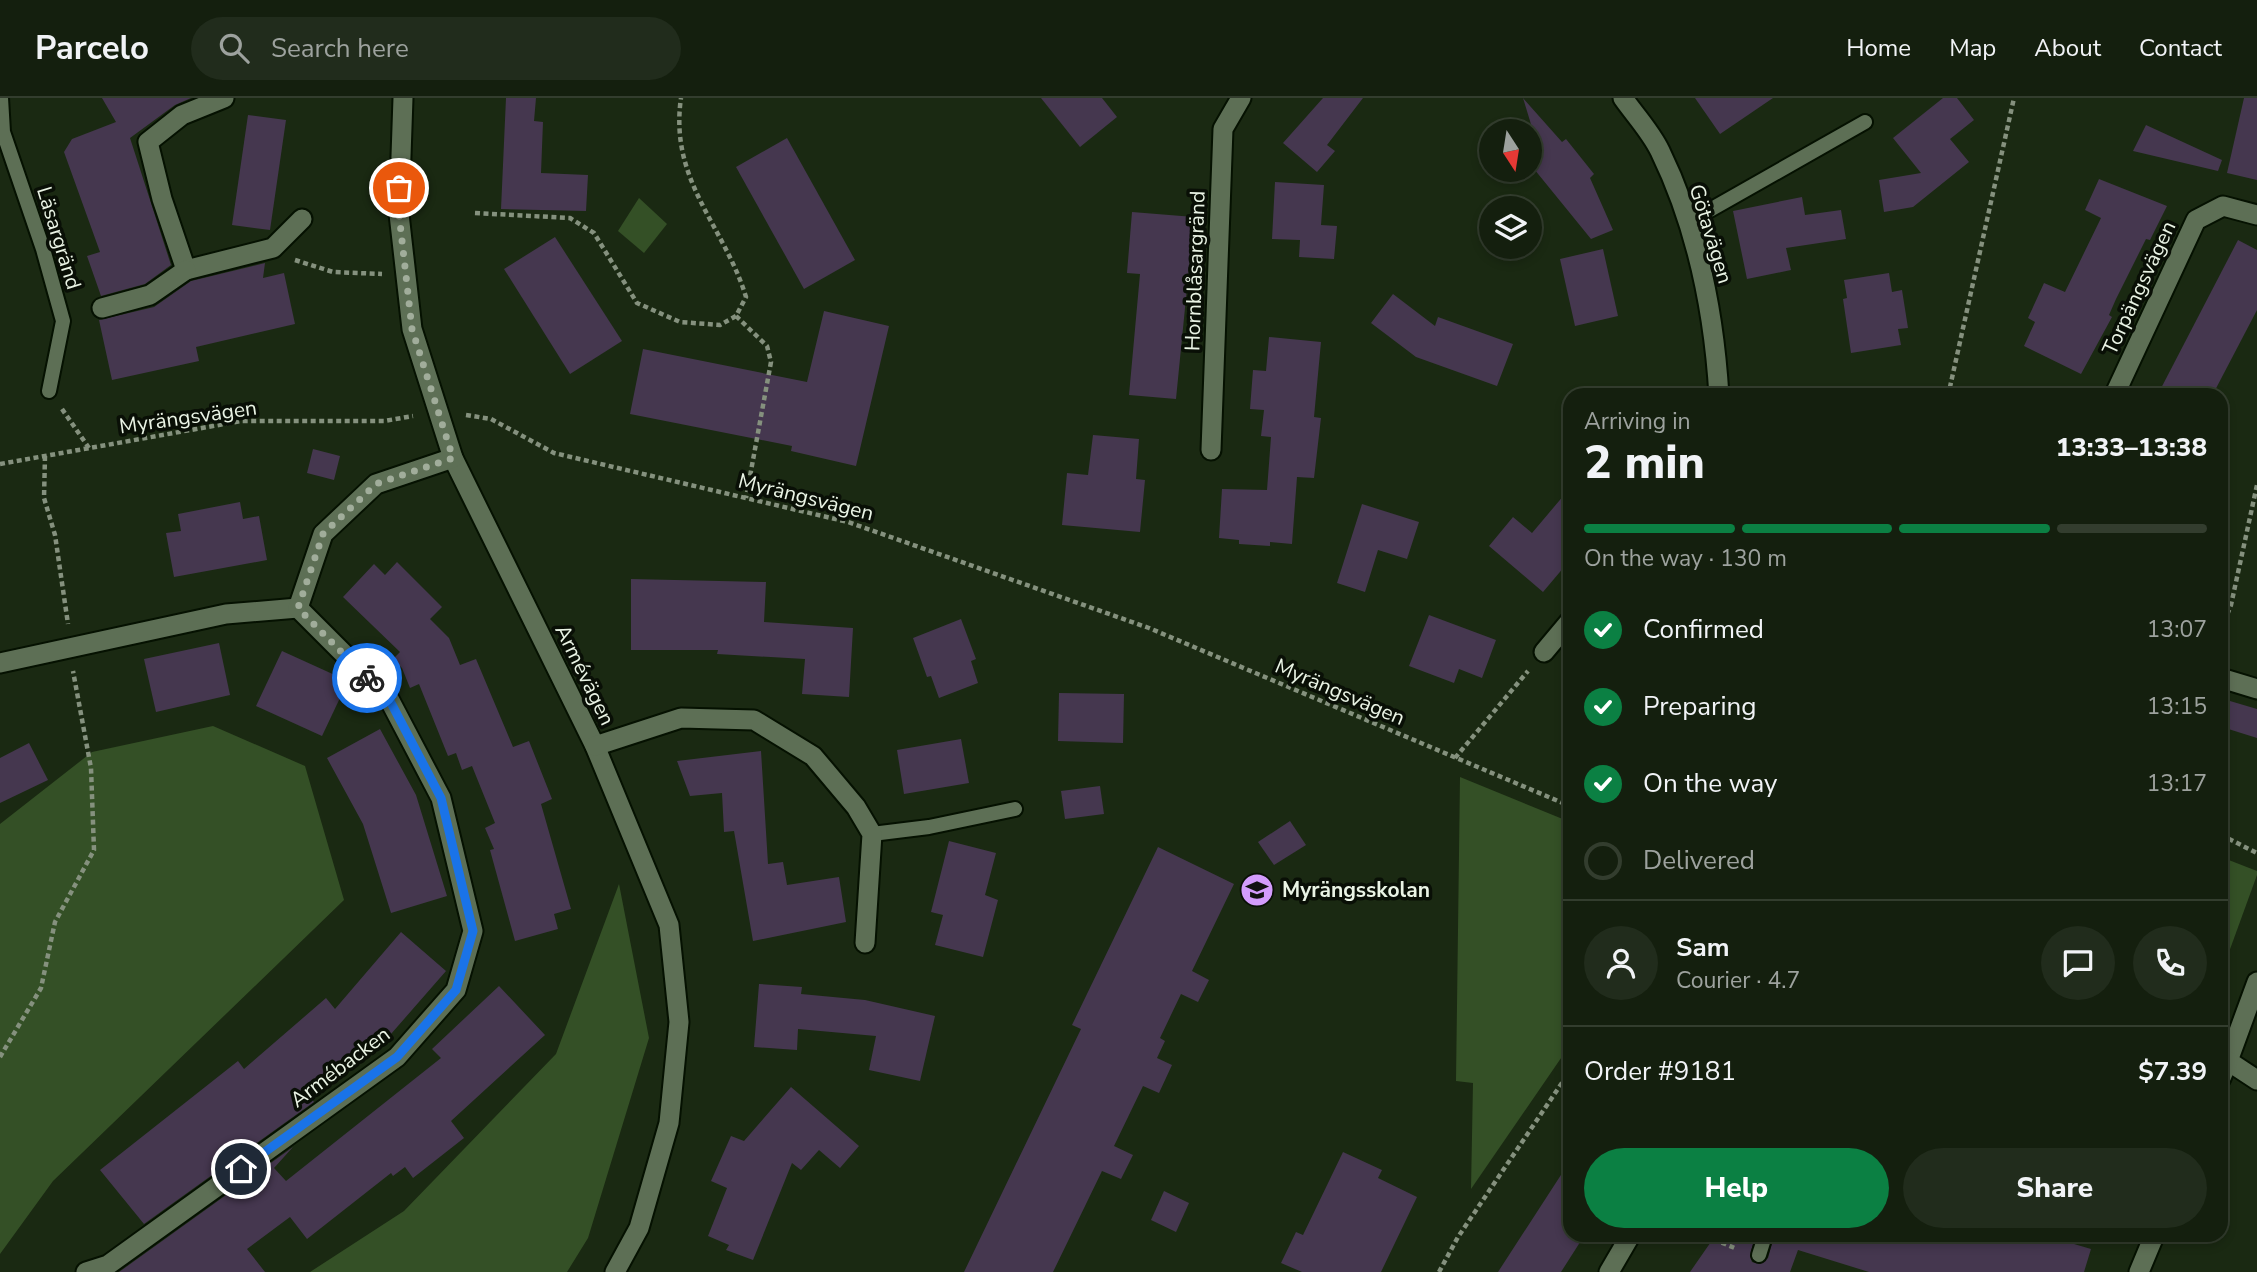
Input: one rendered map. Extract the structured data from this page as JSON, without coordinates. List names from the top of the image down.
{
  "streets": {
    "street": [
      "Götavägen",
      "Hornblåsargränd",
      "Torpängsvägen",
      "Armévägen",
      "Armébacken"
    ],
    "lane": ["Läsargränd"],
    "path": ["Myrängsvägen"]
  },
  "crossings": [
    ["Myrängsvägen", "Armévägen"]
  ],
  "places": {
    "school or university": ["Myrängsskolan"]
  },
  "north": "bottom",
  "page": {
    "header": "Parcelo",
    "search": "Search here",
    "nav": [
      "Home",
      "Map",
      "About",
      "Contact"
    ],
    "heading": ["2 min", "Arriving in", "13:33–13:38"],
    "panel": [
      "Sam",
      "Courier · 4.7",
      "Order #9181",
      "$7.39"
    ],
    "bar": "On the way · 130 m",
    "list": [
      ["Confirmed", "13:07"],
      ["Preparing", "13:15"],
      ["On the way", "13:17"],
      "Delivered"
    ],
    "buttons": ["Help", "Share"]
  }
}
